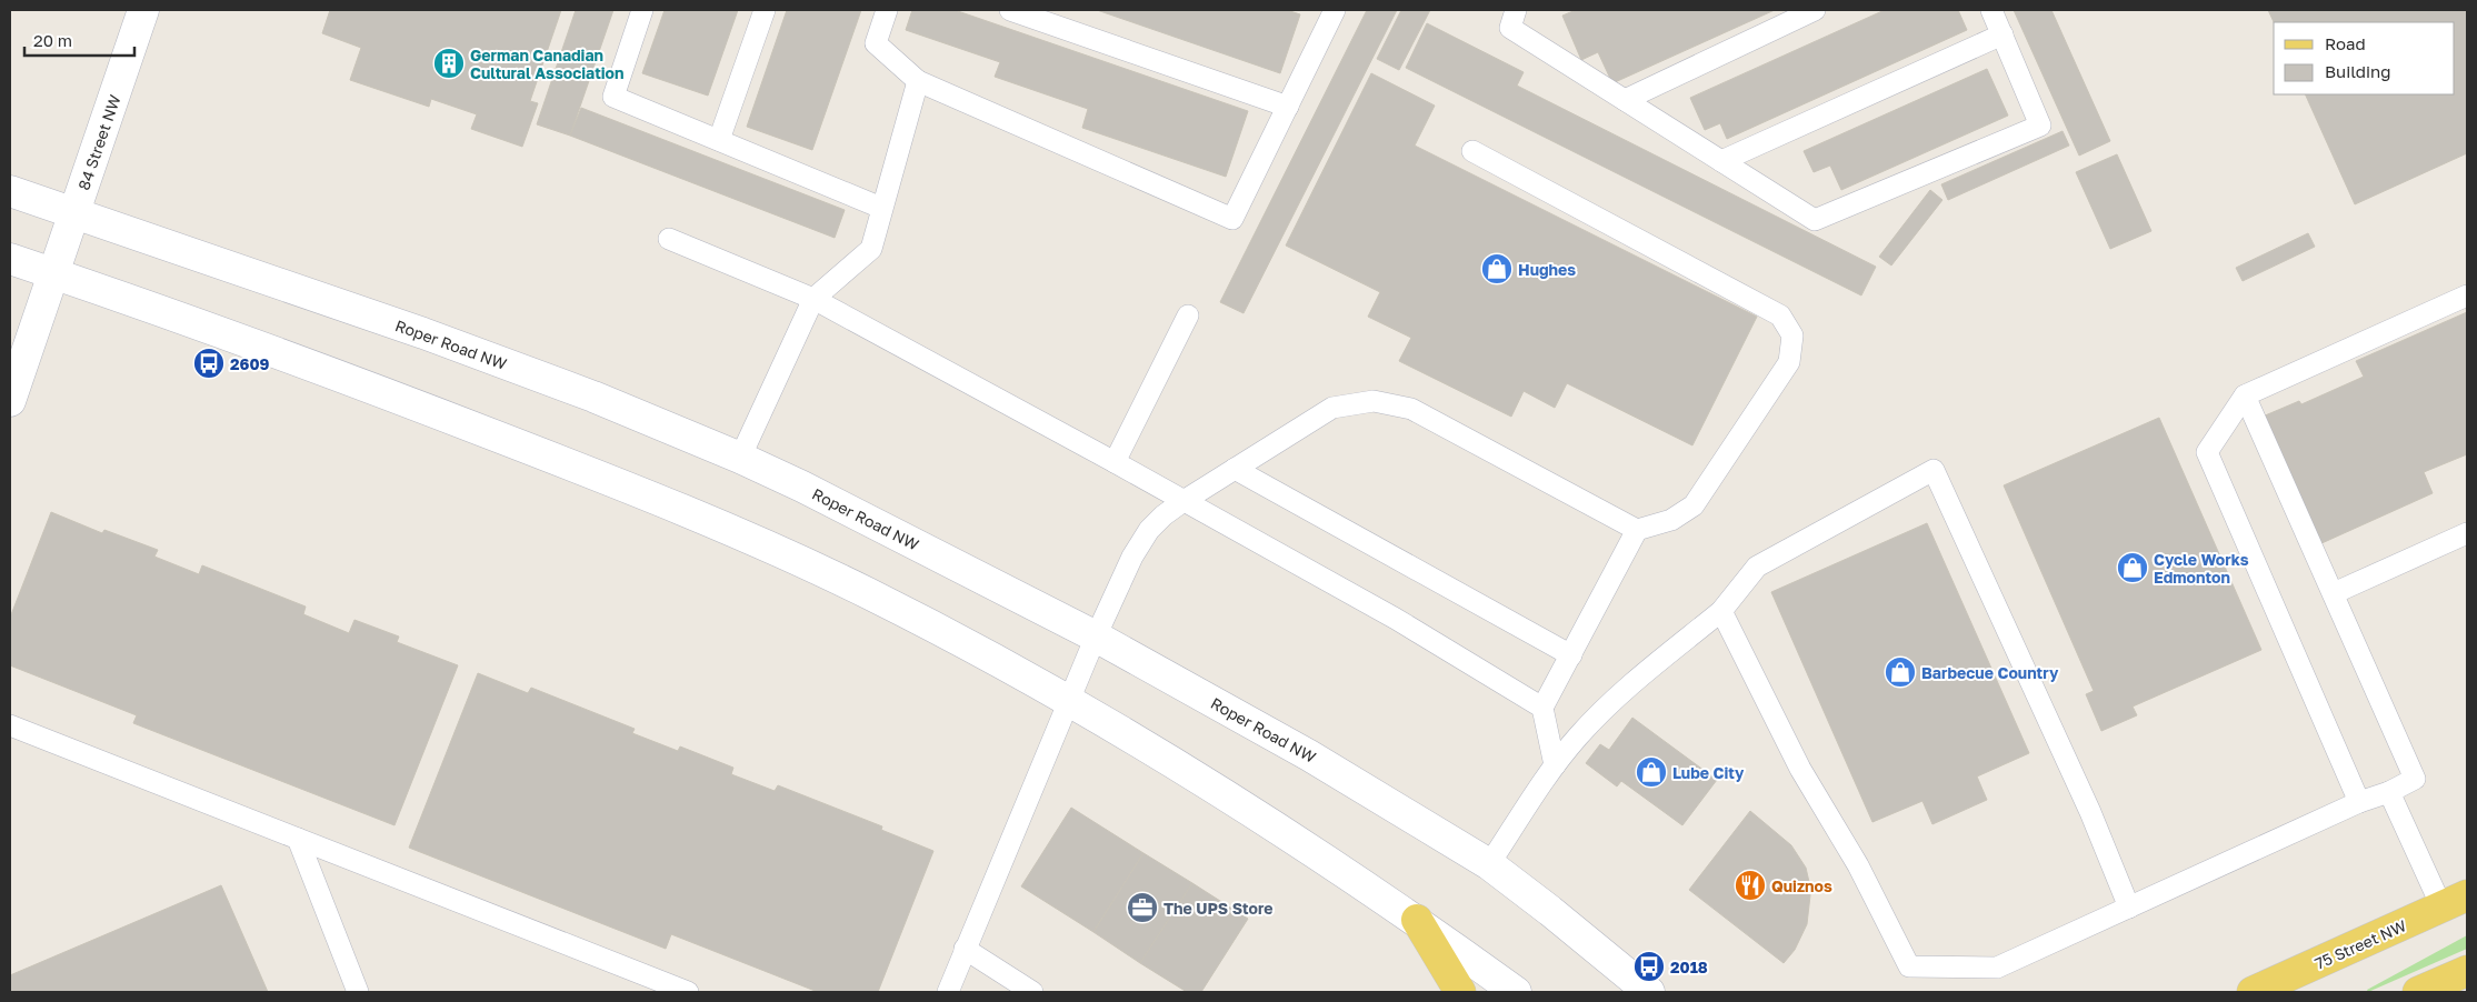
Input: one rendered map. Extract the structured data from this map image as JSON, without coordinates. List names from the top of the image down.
{
  "streets": {
    "main road": ["84 Street NW", "Roper Road NW", "75 Street NW"]
  },
  "crossings": [
    ["84 Street NW", "Roper Road NW"]
  ],
  "places": {
    "building": ["German Canadian Cultural Association"],
    "shop": [
      "Hughes",
      "Cycle Works Edmonton",
      "Barbecue Country",
      "Lube City"
    ],
    "bus stop": ["2609", "2018"],
    "restaurant": ["Quiznos"],
    "office": ["The UPS Store"]
  },
  "legend": ["Road", "Building"],
  "scale_bar": "20 m"
}
